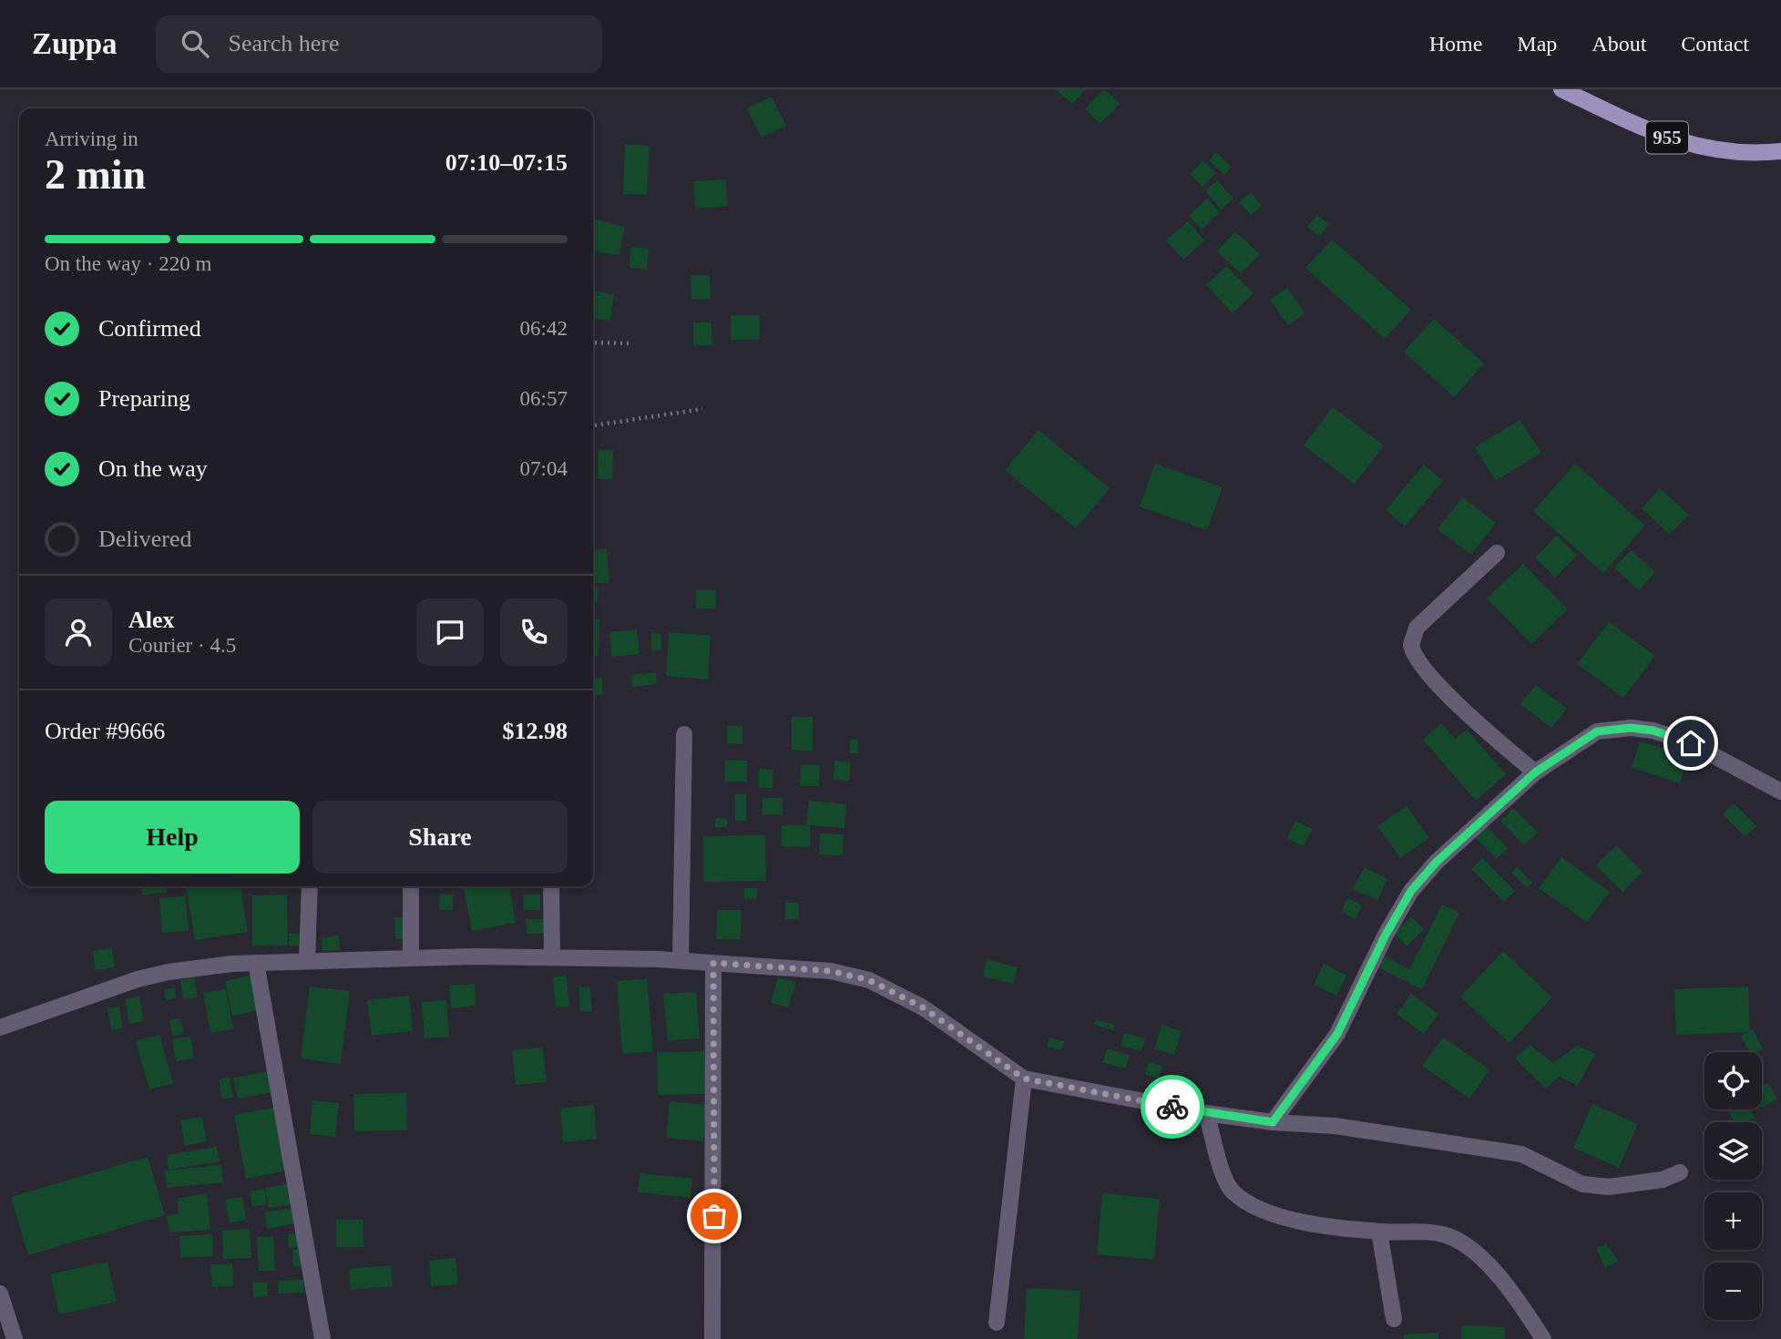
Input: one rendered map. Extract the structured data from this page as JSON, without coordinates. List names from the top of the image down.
{
  "streets": {
    "main road": ["955"]
  },
  "page": {
    "header": "Zuppa",
    "search": "Search here",
    "nav": [
      "Home",
      "Map",
      "About",
      "Contact"
    ],
    "heading": ["2 min", "Arriving in", "07:10–07:15"],
    "panel": [
      "Alex",
      "Courier · 4.5",
      "Order #9666",
      "$12.98"
    ],
    "bar": "On the way · 220 m",
    "list": [
      ["Confirmed", "06:42"],
      ["Preparing", "06:57"],
      ["On the way", "07:04"],
      "Delivered"
    ],
    "buttons": ["Help", "Share"],
    "map_buttons": ["+", "−"]
  }
}
